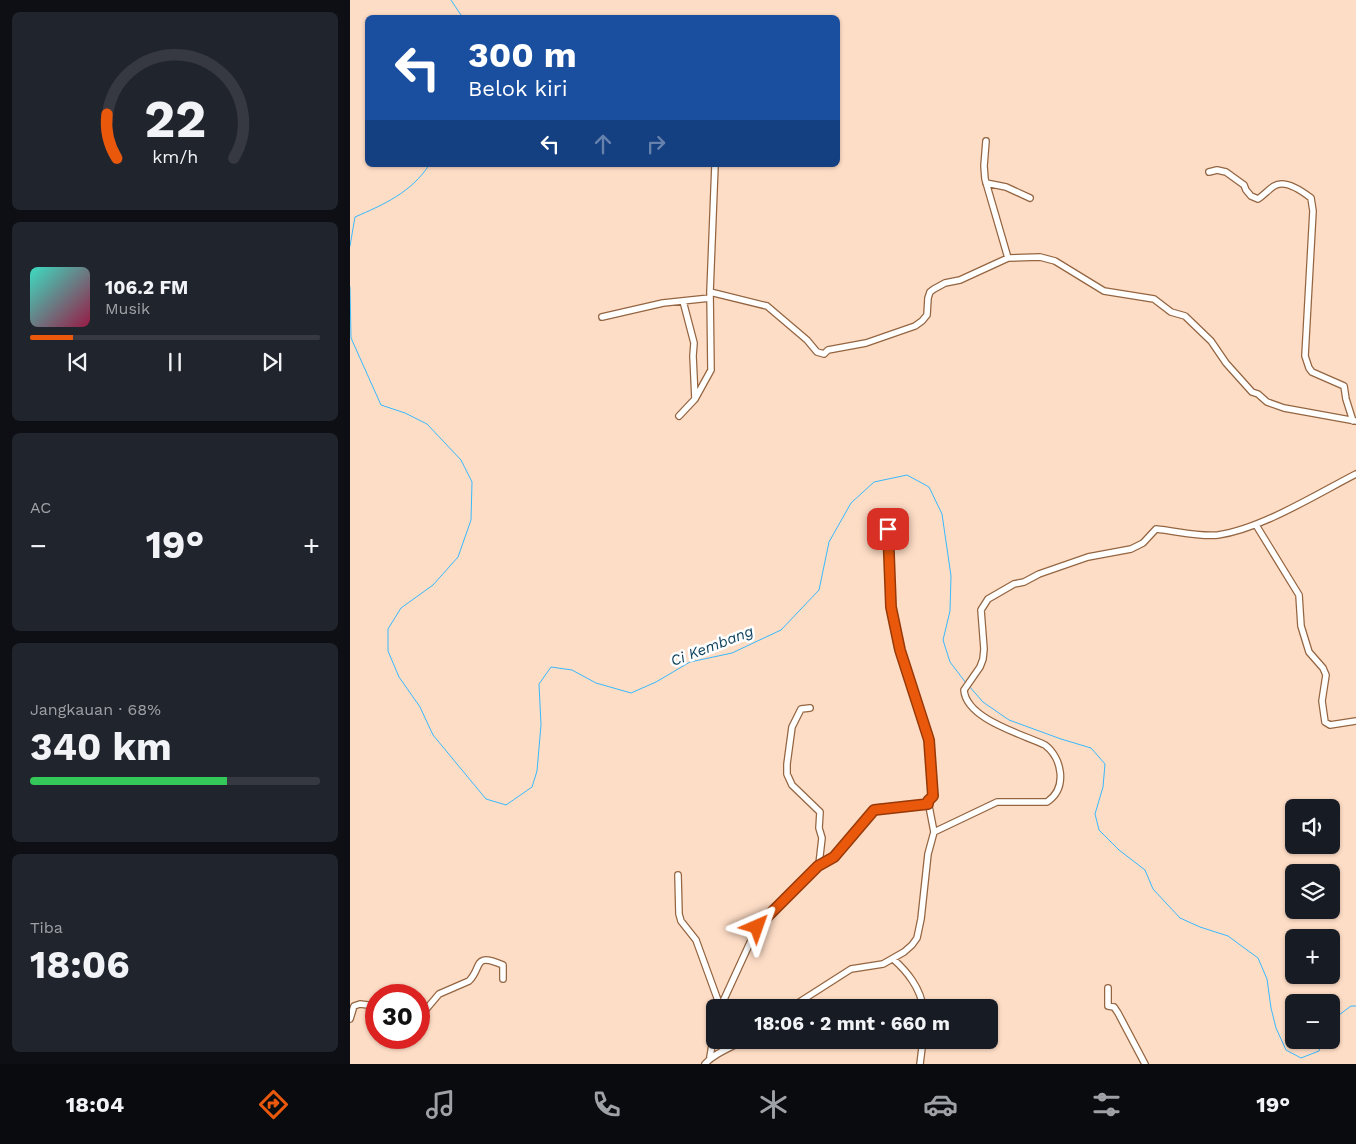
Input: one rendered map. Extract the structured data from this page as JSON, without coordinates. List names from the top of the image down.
{
  "water": ["Ci Kembang"],
  "page": {
    "turn": ["300 m", "Belok kiri"],
    "song": ["106.2 FM", "Musik"],
    "tile": [
      "AC",
      ["Jangkauan · 68%", "340 km"],
      ["Tiba", "18:06"]
    ],
    "heat": ["−", "19°", "+"],
    "map_buttons": ["+", "−"],
    "limit": "30",
    "trip": "18:06 · 2 mnt · 660 m",
    "tabs": ["18:04", "19°"],
    "gauge": ["22", "km/h"]
  }
}
